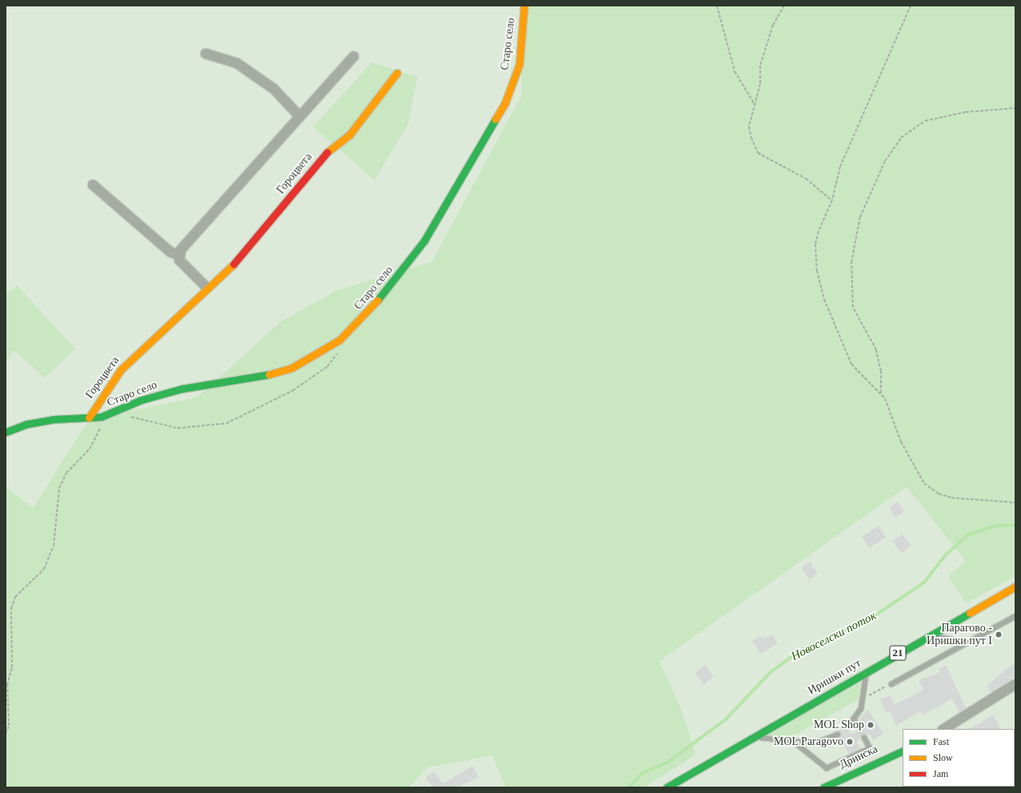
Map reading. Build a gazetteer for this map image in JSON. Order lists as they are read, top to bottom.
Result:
{
  "streets": {
    "street": [
      "Старо село",
      "Гороцвета",
      "21",
      "Иришки пут",
      "Дринска"
    ]
  },
  "crossings": [
    ["Старо село", "Гороцвета"]
  ],
  "water": ["Новоселски поток"],
  "places": ["Парагово - Иришки пут I", "MOL Shop", "MOL Paragovo"],
  "legend": ["Fast", "Slow", "Jam"]
}
